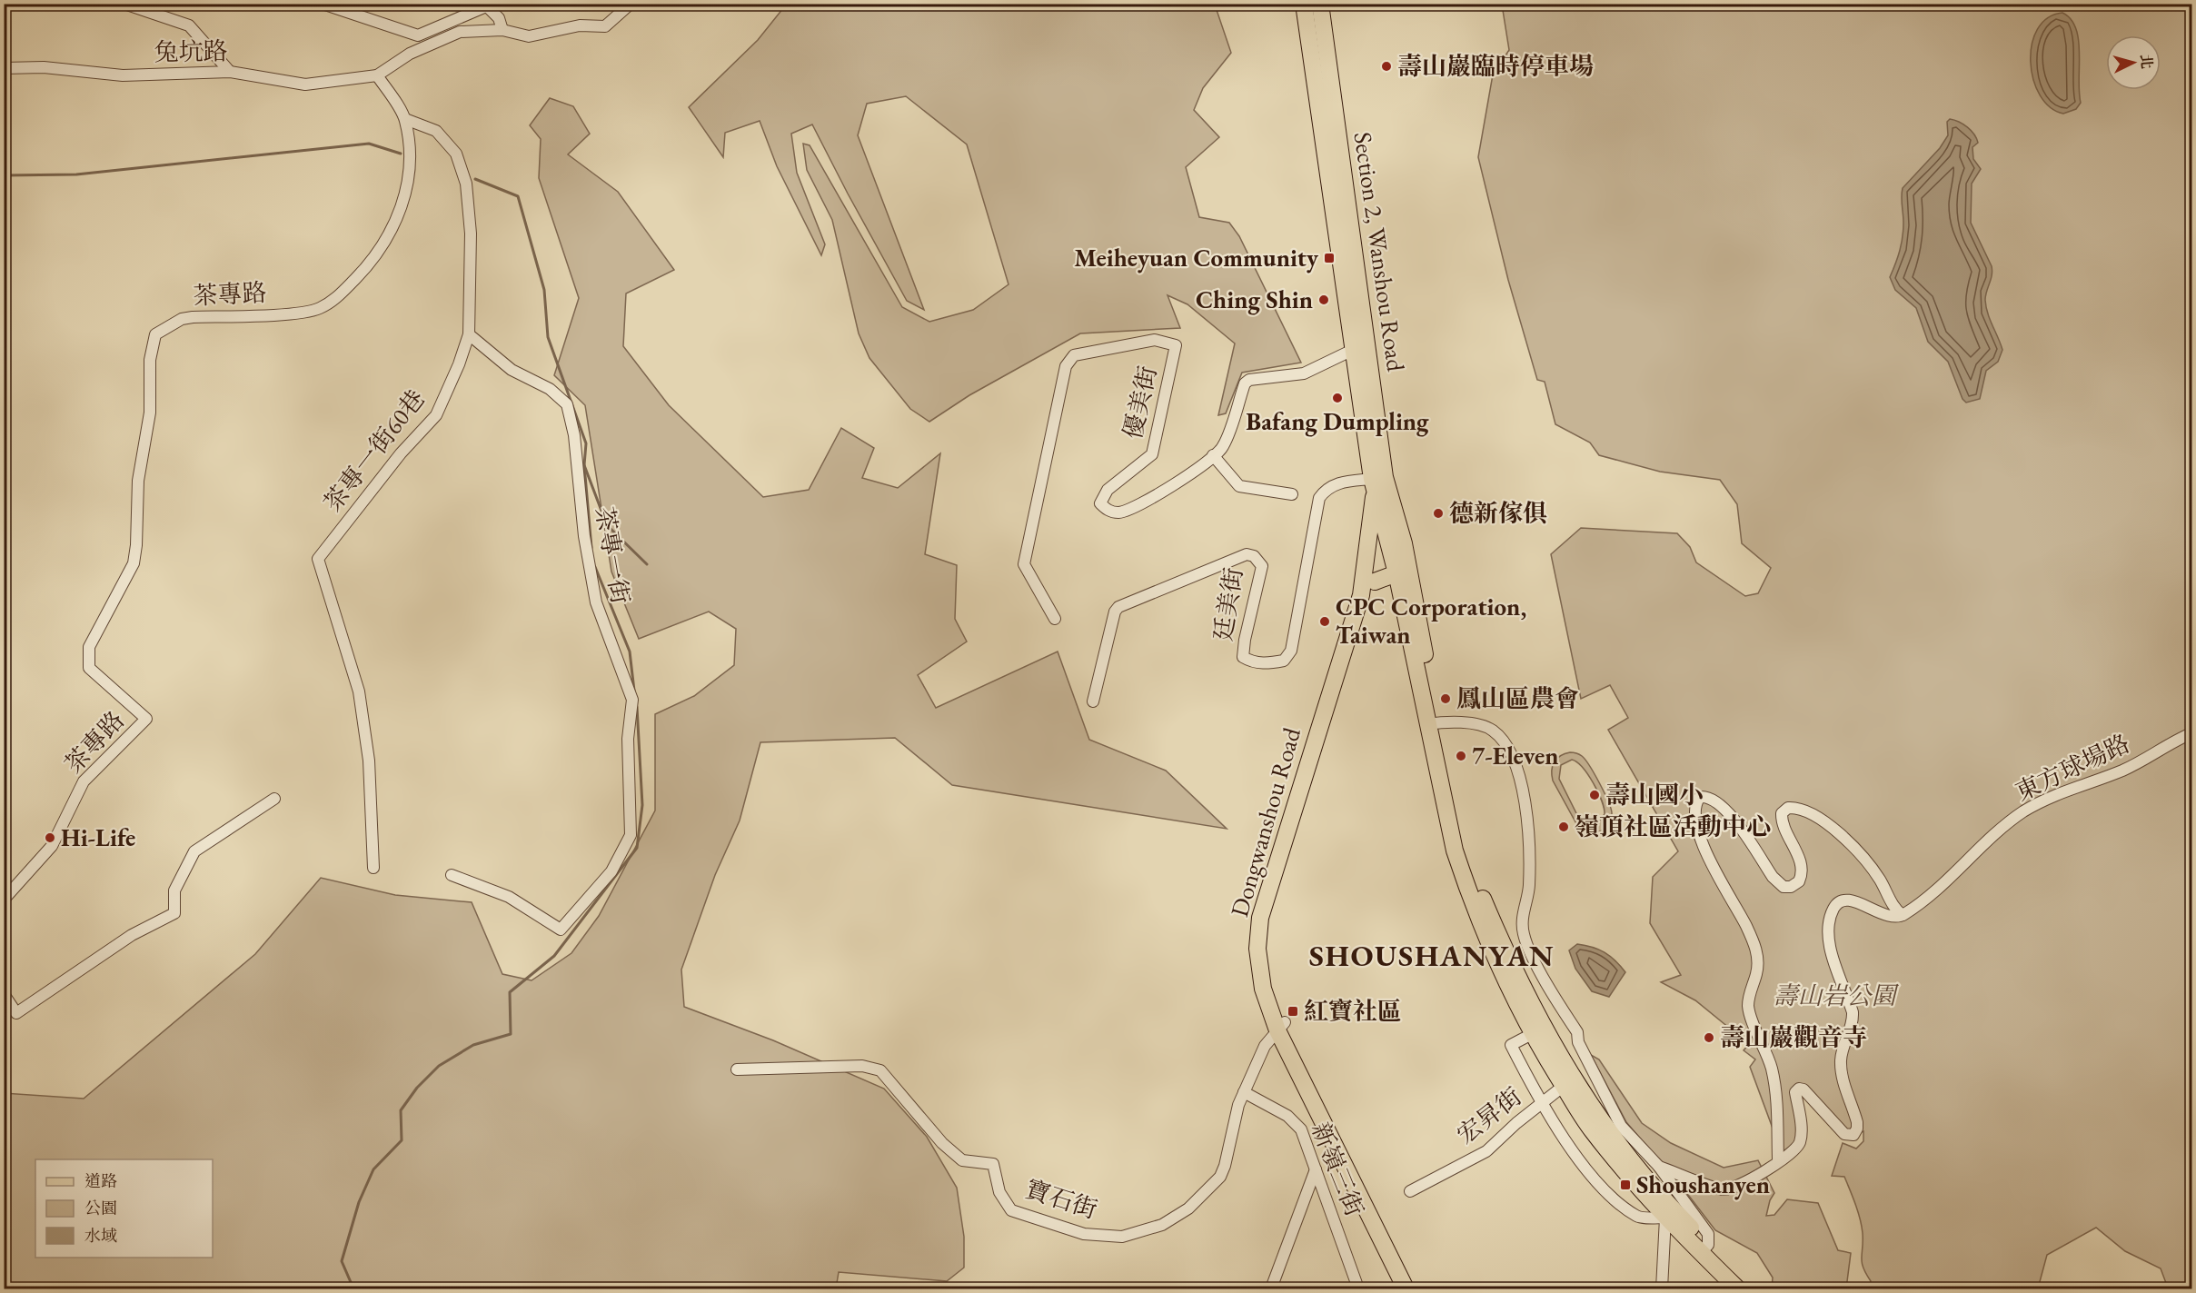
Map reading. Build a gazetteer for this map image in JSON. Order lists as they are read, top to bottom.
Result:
{
  "streets": {
    "main road": ["Section 2, Wanshou Road", "Dongwanshou Road"],
    "street": [
      "兔坑路",
      "茶專路",
      "優美街",
      "茶專一街60巷",
      "茶專一街",
      "廷美街",
      "東方球場路",
      "宏昇街",
      "新嶺三街",
      "寶石街"
    ]
  },
  "crossings": [
    ["兔坑路", "茶專路"],
    ["Section 2, Wanshou Road", "優美街"],
    ["Section 2, Wanshou Road", "廷美街"],
    ["Section 2, Wanshou Road", "Dongwanshou Road"],
    ["茶專一街60巷", "茶專一街"],
    ["廷美街", "Dongwanshou Road"],
    ["Dongwanshou Road", "寶石街"],
    ["新嶺三街", "寶石街"]
  ],
  "districts": ["SHOUSHANYAN"],
  "parks": ["壽山岩公園"],
  "places": {
    "other": [
      "壽山巖臨時停車場",
      "Ching Shin",
      "Bafang Dumpling",
      "德新傢俱",
      "CPC Corporation, Taiwan",
      "鳳山區農會",
      "7-Eleven",
      "壽山國小",
      "嶺頂社區活動中心",
      "Hi-Life",
      "壽山巖觀音寺"
    ],
    "transit": ["Meiheyuan Community", "紅寶社區", "Shoushanyen"]
  },
  "legend": ["道路", "公園", "水域"],
  "north": "right"
}
